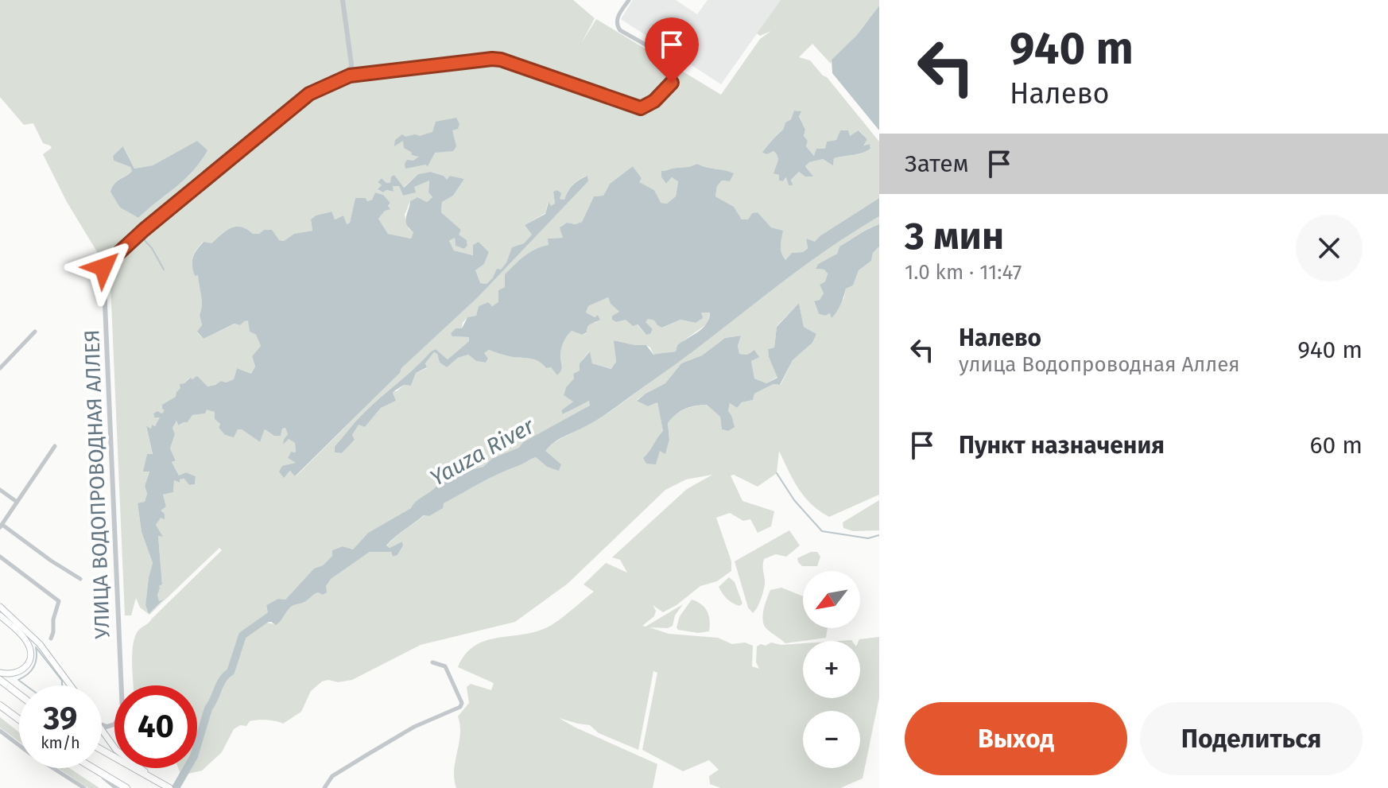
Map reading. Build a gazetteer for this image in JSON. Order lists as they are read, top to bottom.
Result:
{
  "streets": {
    "street": ["УЛИЦА ВОДОПРОВОДНАЯ АЛЛЕЯ"]
  },
  "water": ["Yauza River"],
  "north": "bottom left",
  "page": {
    "turn": ["940 m", "Налево"],
    "then": "Затем",
    "heading": ["3 мин", "1.0 km · 11:47"],
    "list": [
      {
        "name": "Налево",
        "note": "улица Водопроводная Аллея",
        "value": "940 m"
      },
      {
        "name": "Пункт назначения",
        "value": "60 m"
      }
    ],
    "map_buttons": ["+", "−"],
    "speed": "39 km/h",
    "limit": "40",
    "buttons": ["Выход", "Поделиться"]
  }
}
